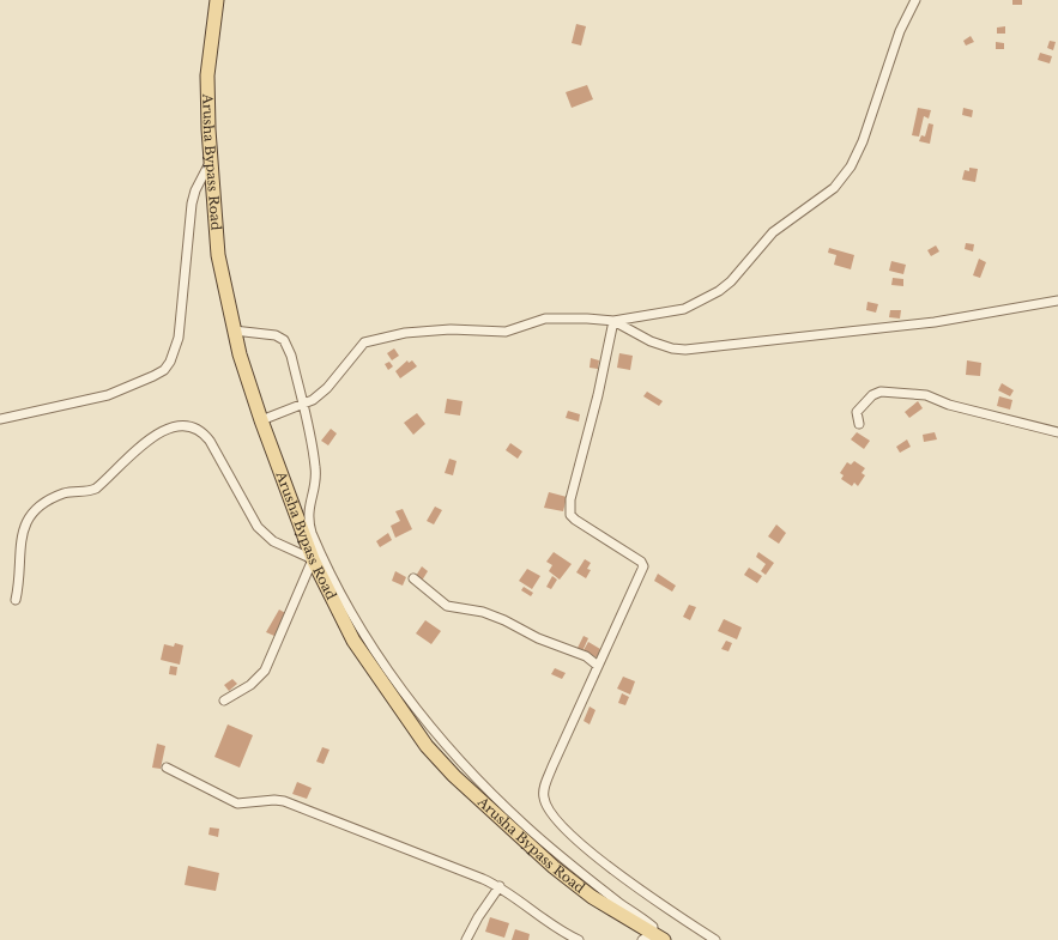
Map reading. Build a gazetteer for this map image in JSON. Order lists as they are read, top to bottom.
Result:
{
  "streets": {
    "main road": ["Arusha Bypass Road"]
  }
}
